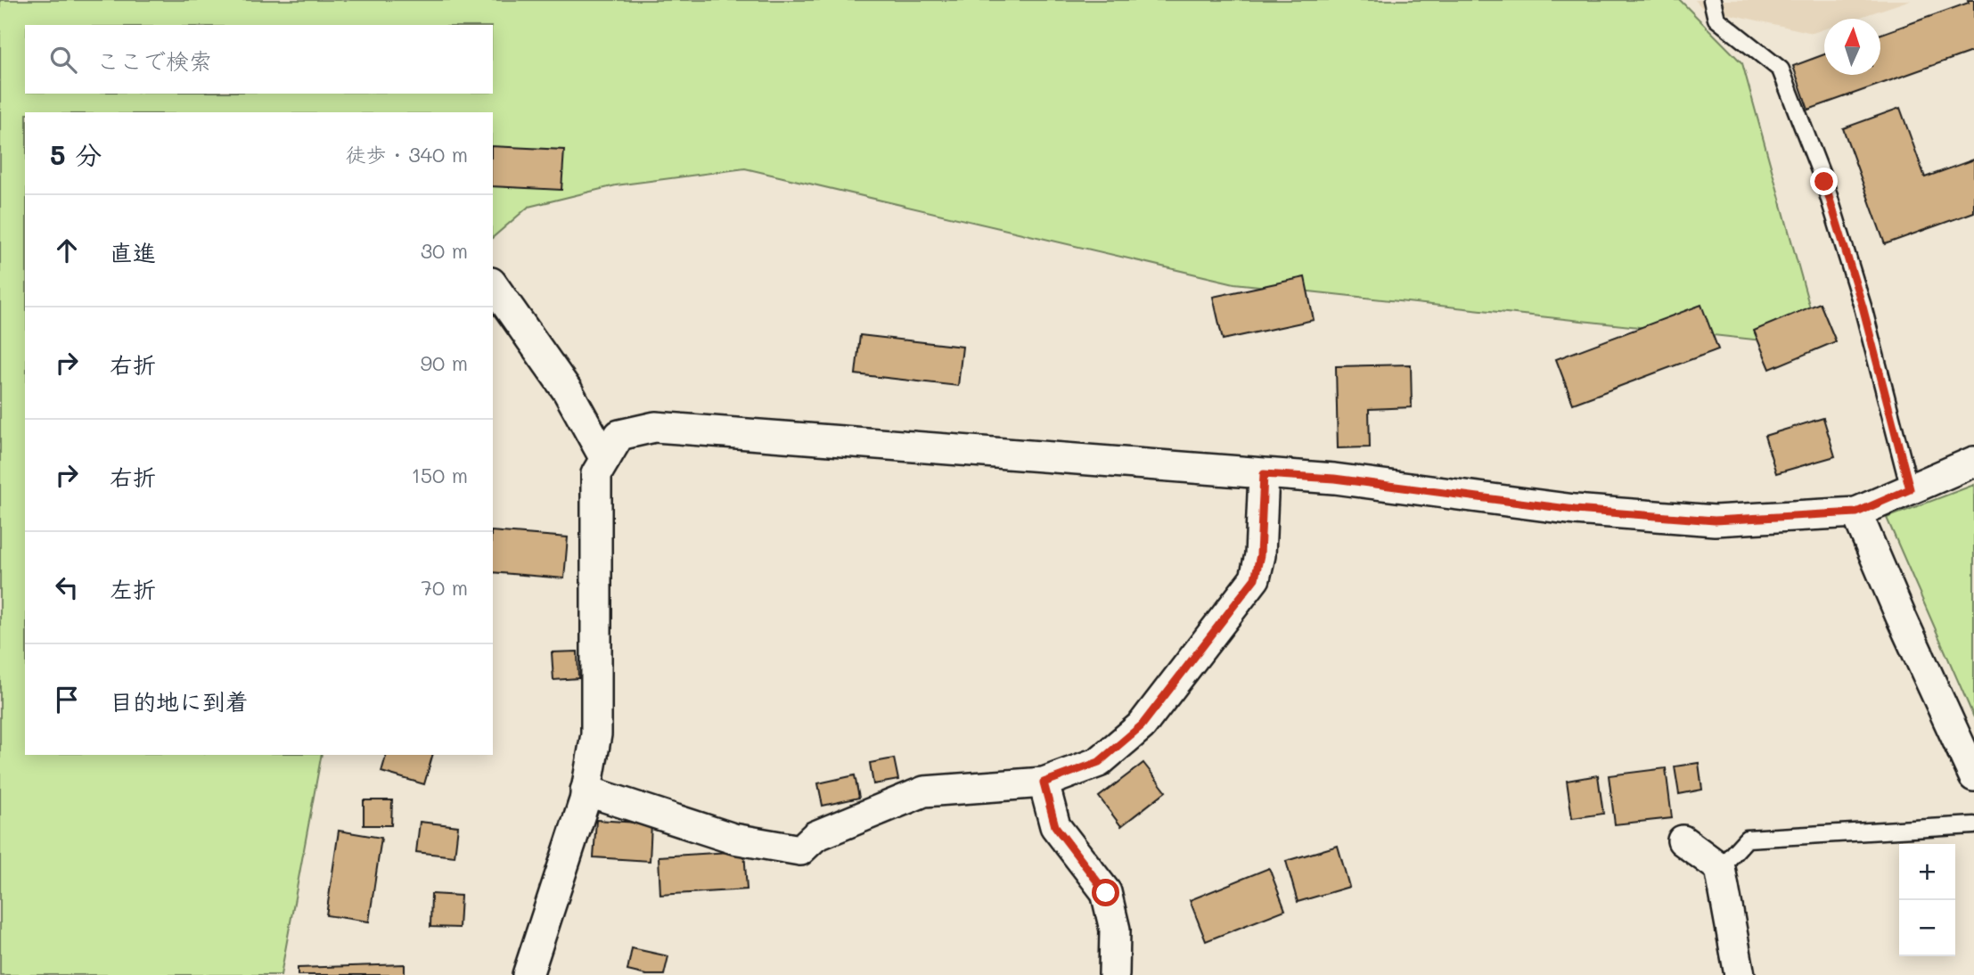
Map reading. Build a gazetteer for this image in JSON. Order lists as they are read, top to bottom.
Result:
{
  "north": "top",
  "page": {
    "search": "ここで検索",
    "heading": ["5 分", "徒歩 · 340 m"],
    "list": [
      ["直進", "30 m"],
      ["右折", "90 m"],
      ["右折", "150 m"],
      ["左折", "70 m"],
      "目的地に到着"
    ],
    "map_buttons": ["+", "−"]
  }
}
